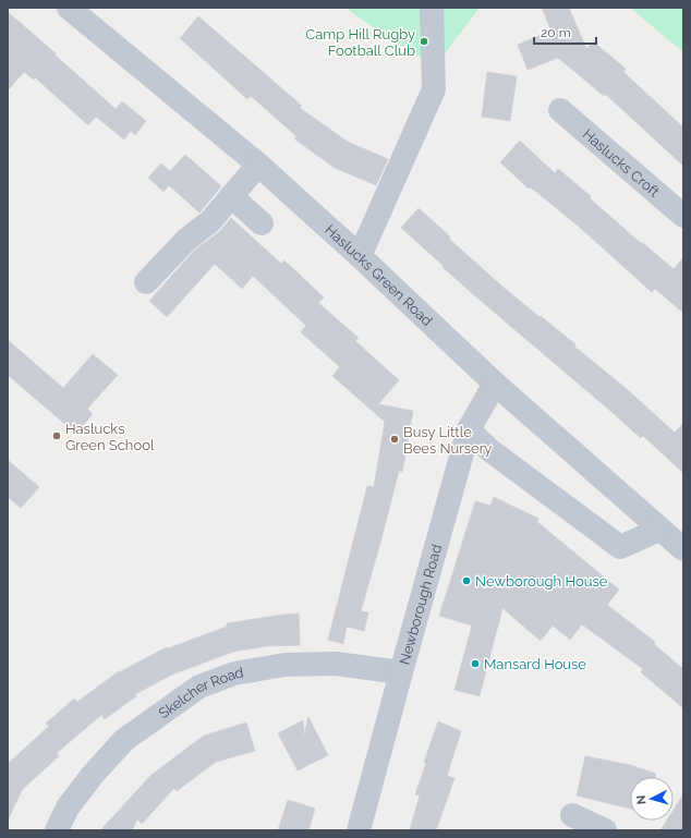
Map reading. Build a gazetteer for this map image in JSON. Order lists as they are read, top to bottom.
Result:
{
  "streets": {
    "street": [
      "Haslucks Croft",
      "Haslucks Green Road",
      "Newborough Road",
      "Skelcher Road"
    ]
  },
  "crossings": [
    ["Haslucks Green Road", "Newborough Road"],
    ["Newborough Road", "Skelcher Road"]
  ],
  "places": [
    "Camp Hill Rugby Football Club",
    "Haslucks Green School",
    "Busy Little Bees Nursery",
    "Newborough House",
    "Mansard House"
  ],
  "scale_bar": "20 m",
  "north": "left"
}
